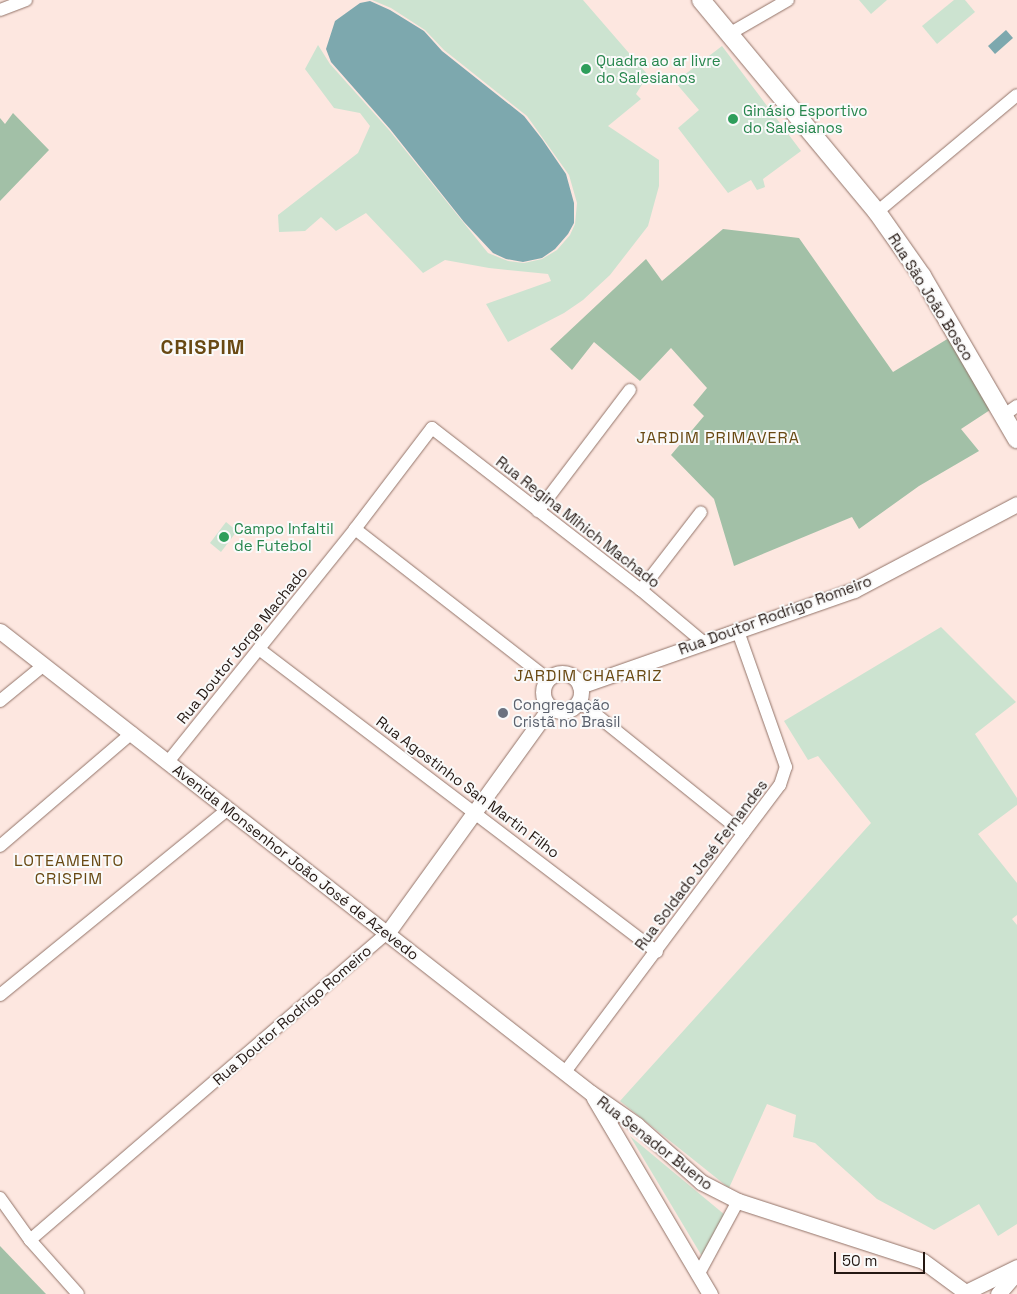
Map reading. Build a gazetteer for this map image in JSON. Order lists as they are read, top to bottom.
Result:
{
  "streets": {
    "main road": ["Rua São João Bosco"],
    "street": [
      "Rua Regina Mihich Machado",
      "Rua Doutor Rodrigo Romeiro",
      "Rua Doutor Jorge Machado",
      "Rua Agostinho San Martin Filho",
      "Avenida Monsenhor João José de Azevedo",
      "Rua Soldado José Fernandes",
      "Rua Senador Bueno"
    ]
  },
  "crossings": [
    ["Rua Regina Mihich Machado", "Rua Doutor Rodrigo Romeiro"],
    ["Rua Regina Mihich Machado", "Rua Doutor Jorge Machado"],
    ["Rua Doutor Rodrigo Romeiro", "Rua Agostinho San Martin Filho"],
    ["Rua Doutor Rodrigo Romeiro", "Avenida Monsenhor João José de Azevedo"],
    ["Rua Doutor Rodrigo Romeiro", "Rua Soldado José Fernandes"],
    ["Rua Doutor Jorge Machado", "Rua Agostinho San Martin Filho"],
    ["Rua Doutor Jorge Machado", "Avenida Monsenhor João José de Azevedo"],
    ["Rua Agostinho San Martin Filho", "Rua Soldado José Fernandes"],
    ["Avenida Monsenhor João José de Azevedo", "Rua Soldado José Fernandes"],
    ["Avenida Monsenhor João José de Azevedo", "Rua Senador Bueno"]
  ],
  "districts": [
    "CRISPIM",
    "JARDIM PRIMAVERA",
    "JARDIM CHAFARIZ",
    "LOTEAMENTO CRISPIM"
  ],
  "places": [
    "Quadra ao ar livre do Salesianos",
    "Ginásio Esportivo do Salesianos",
    "Campo Infaltil de Futebol",
    "Congregação Cristã no Brasil"
  ],
  "scale_bar": "50 m"
}
